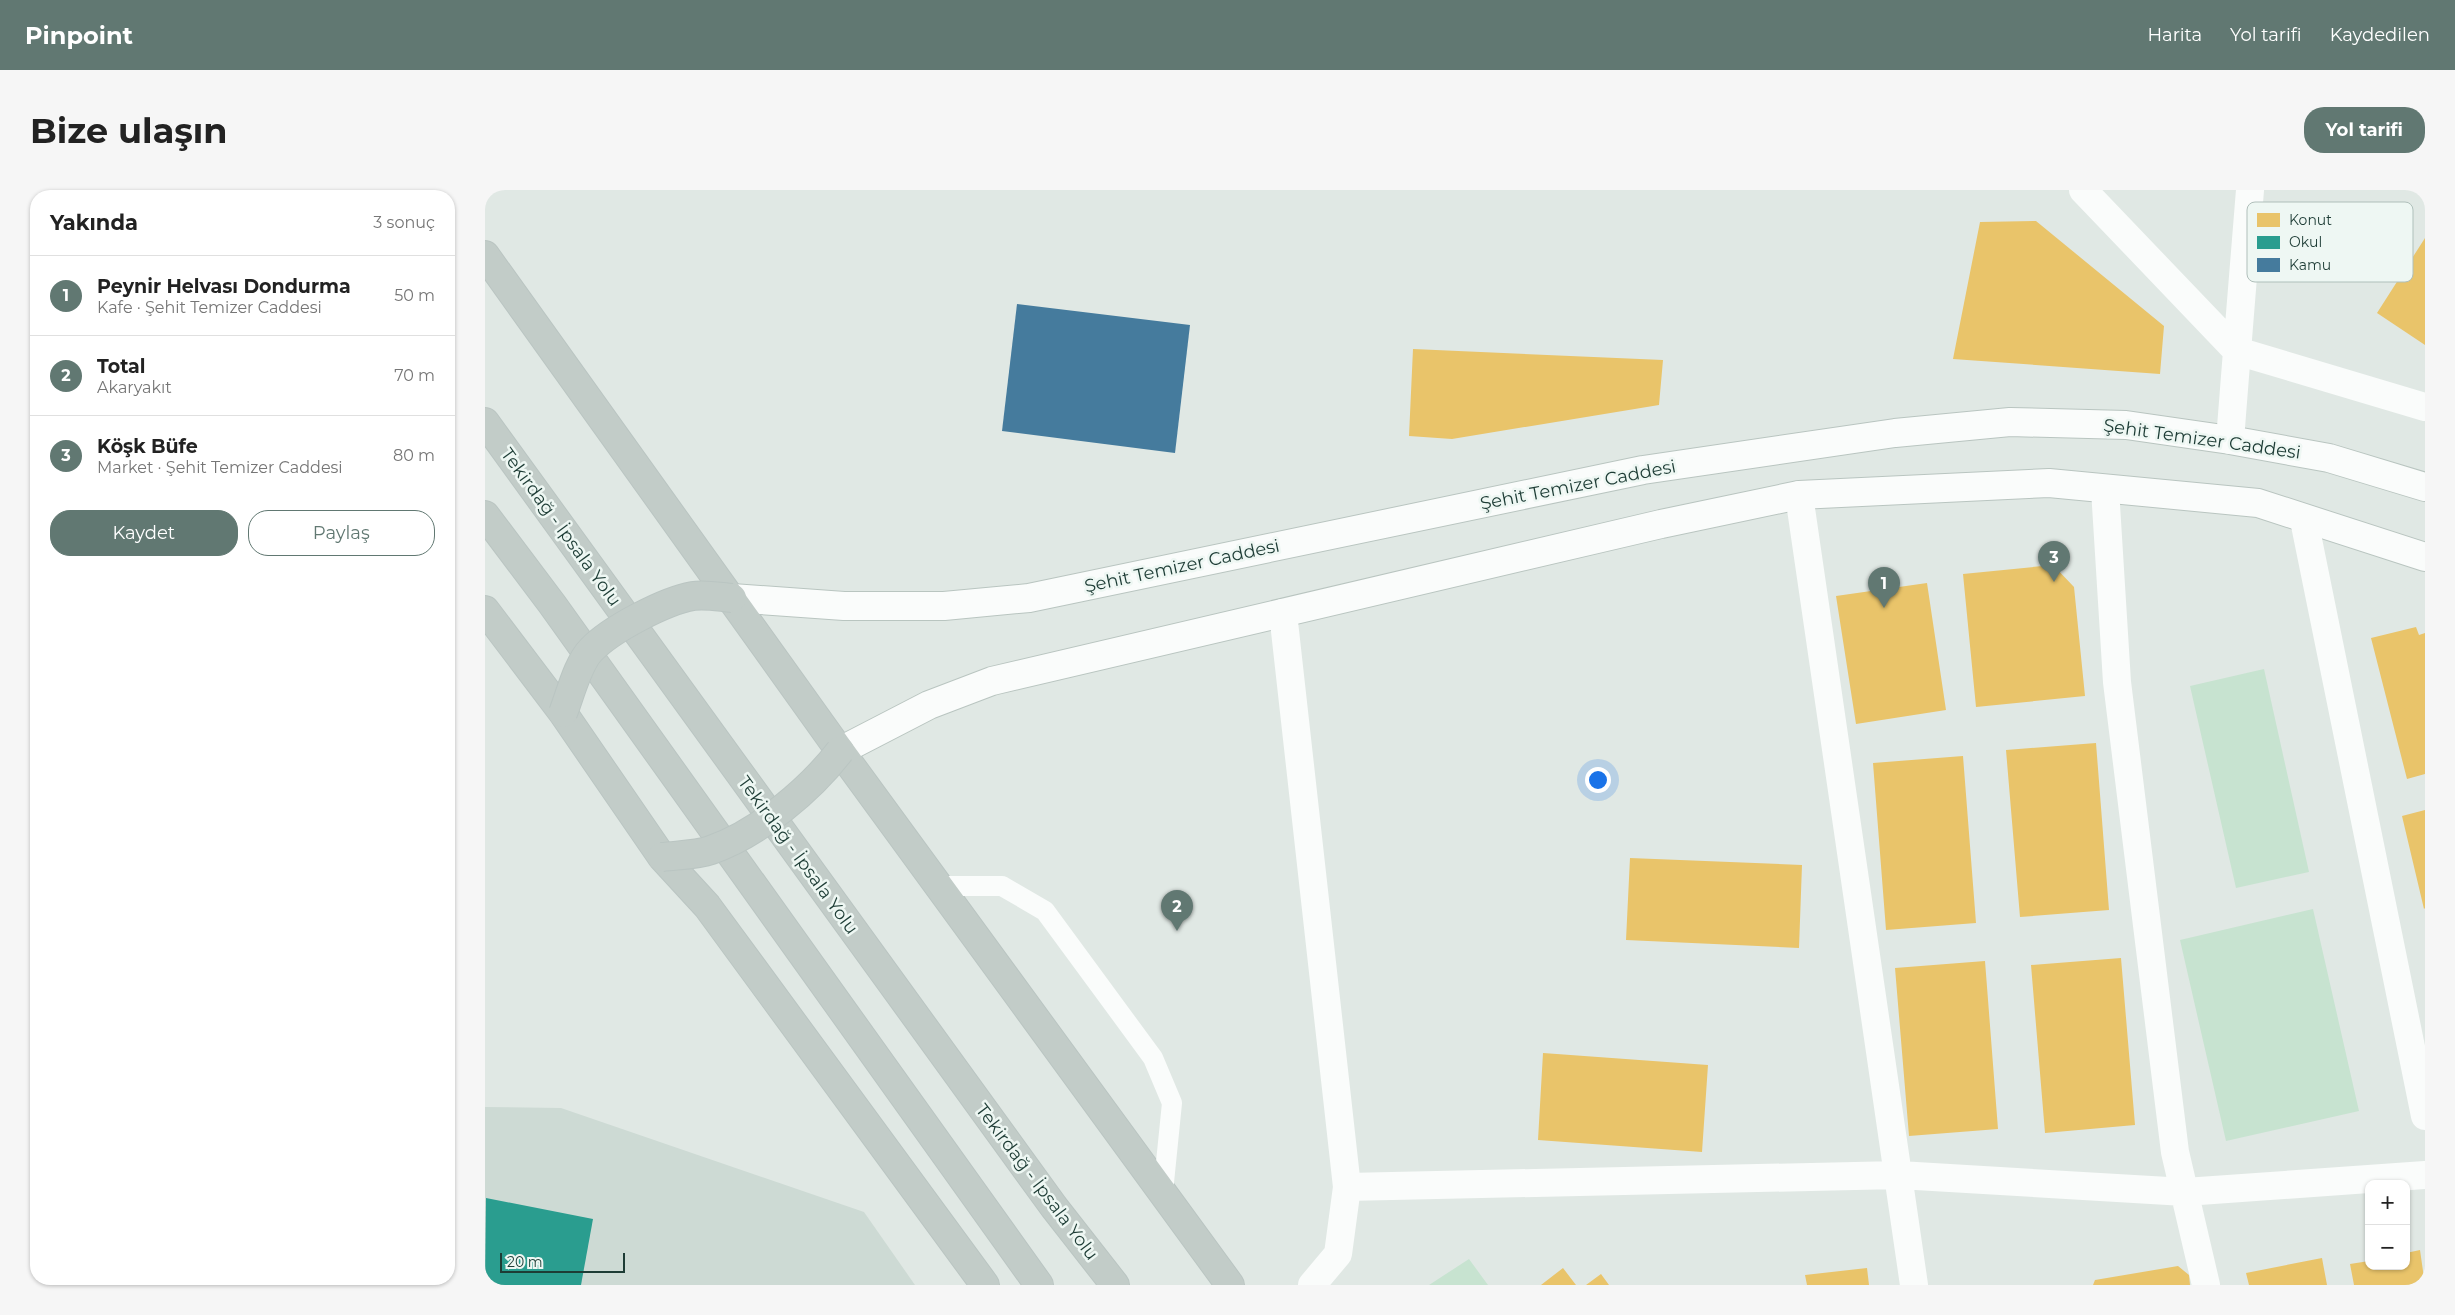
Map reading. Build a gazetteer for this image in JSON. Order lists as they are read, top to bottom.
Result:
{
  "streets": {
    "highway": ["Tekirdağ - İpsala Yolu"],
    "street": ["Şehit Temizer Caddesi"]
  },
  "legend": ["Konut", "Okul", "Kamu"],
  "scale_bar": "20 m",
  "page": {
    "header": "Pinpoint",
    "nav": ["Harita", "Yol tarifi", "Kaydedilen"],
    "buttons": [
      "Yol tarifi",
      ["Kaydet", "Paylaş"]
    ],
    "title": "Bize ulaşın",
    "heading": ["Yakında", "3 sonuç"],
    "list": [
      {
        "mark": "1",
        "name": "Peynir Helvası Dondurma",
        "note": "Kafe · Şehit Temizer Caddesi",
        "value": "50 m"
      },
      {
        "mark": "2",
        "name": "Total",
        "note": "Akaryakıt",
        "value": "70 m"
      },
      {
        "mark": "3",
        "name": "Köşk Büfe",
        "note": "Market · Şehit Temizer Caddesi",
        "value": "80 m"
      }
    ],
    "pins": ["3", "1", "2"],
    "map_buttons": ["+", "−"],
    "scale": "20 m"
  }
}
